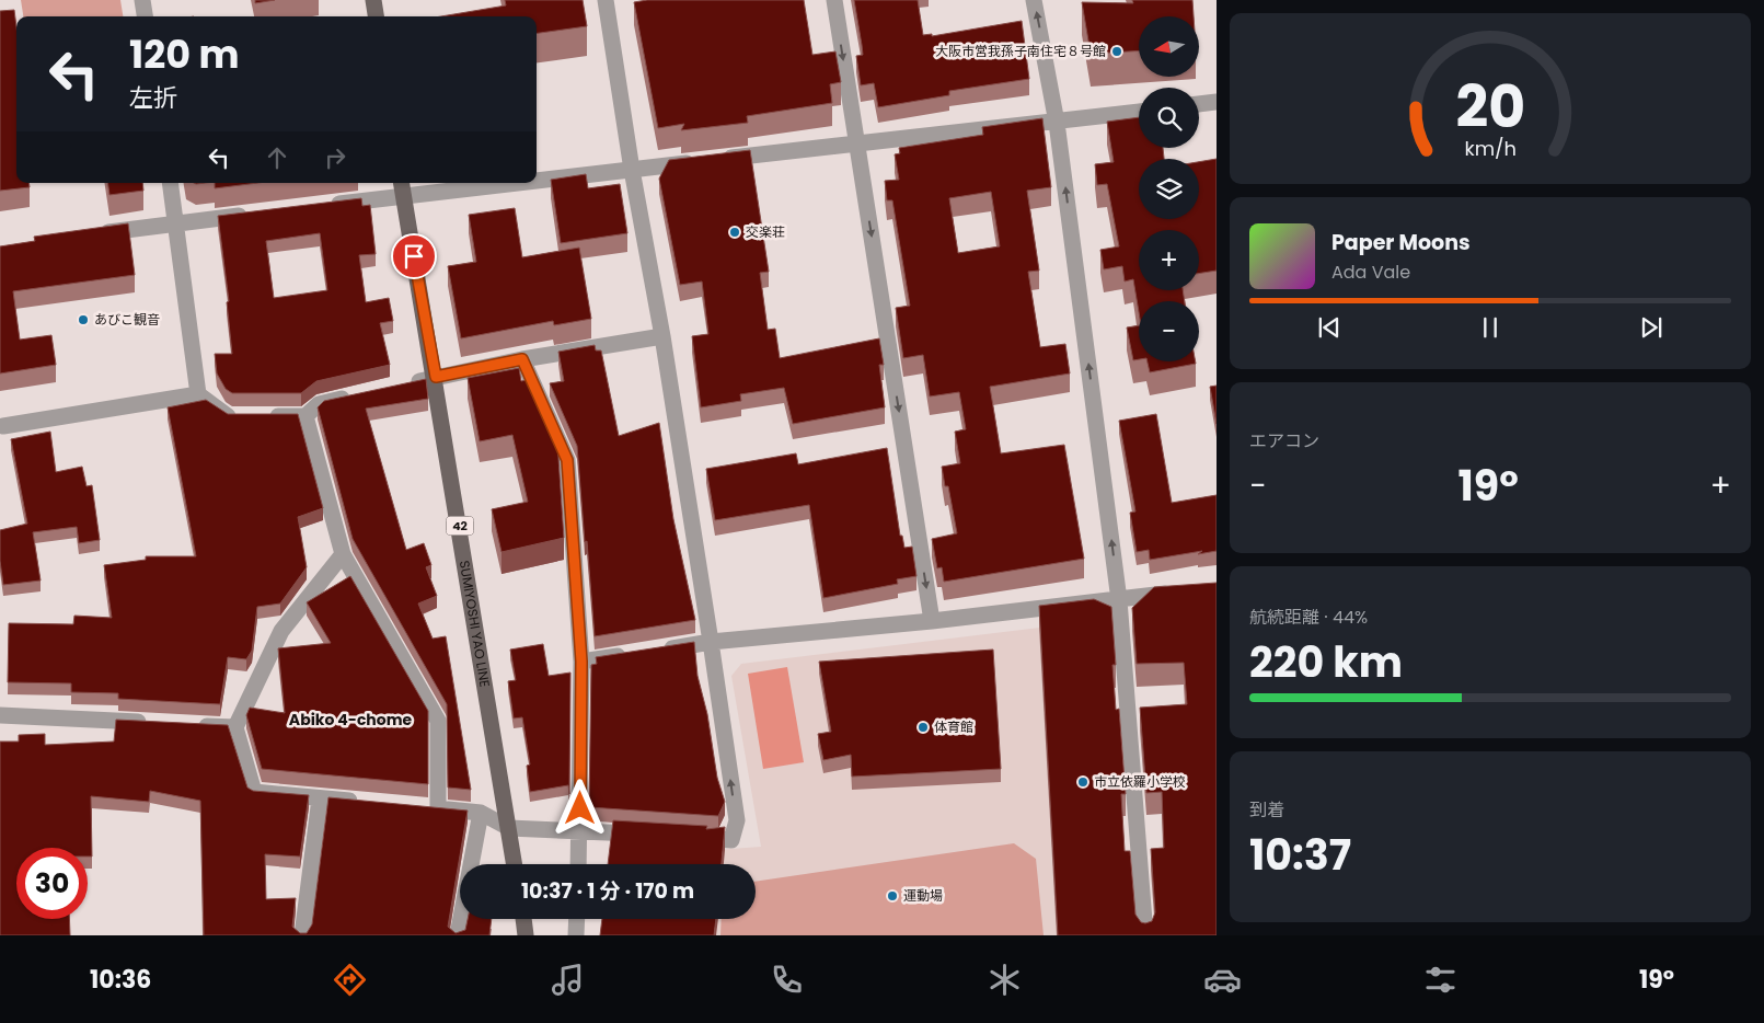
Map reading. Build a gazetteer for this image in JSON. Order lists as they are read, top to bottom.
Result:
{
  "streets": {
    "main road": ["42", "SUMIYOSHI YAO LINE"]
  },
  "districts": ["Abiko 4-chome"],
  "places": [
    "大阪市営我孫子南住宅８号館",
    "交楽荘",
    "あびこ観音",
    "体育館",
    "市立依羅小学校",
    "運動場"
  ],
  "north": "left",
  "page": {
    "map_buttons": ["+", "−"],
    "turn": ["120 m", "左折"],
    "song": ["Paper Moons", "Ada Vale"],
    "tile": [
      "エアコン",
      ["航続距離 · 44%", "220 km"],
      ["到着", "10:37"]
    ],
    "heat": ["−", "19°", "+"],
    "limit": "30",
    "trip": "10:37 · 1 分 · 170 m",
    "tabs": ["10:36", "19°"],
    "gauge": ["20", "km/h"]
  }
}
